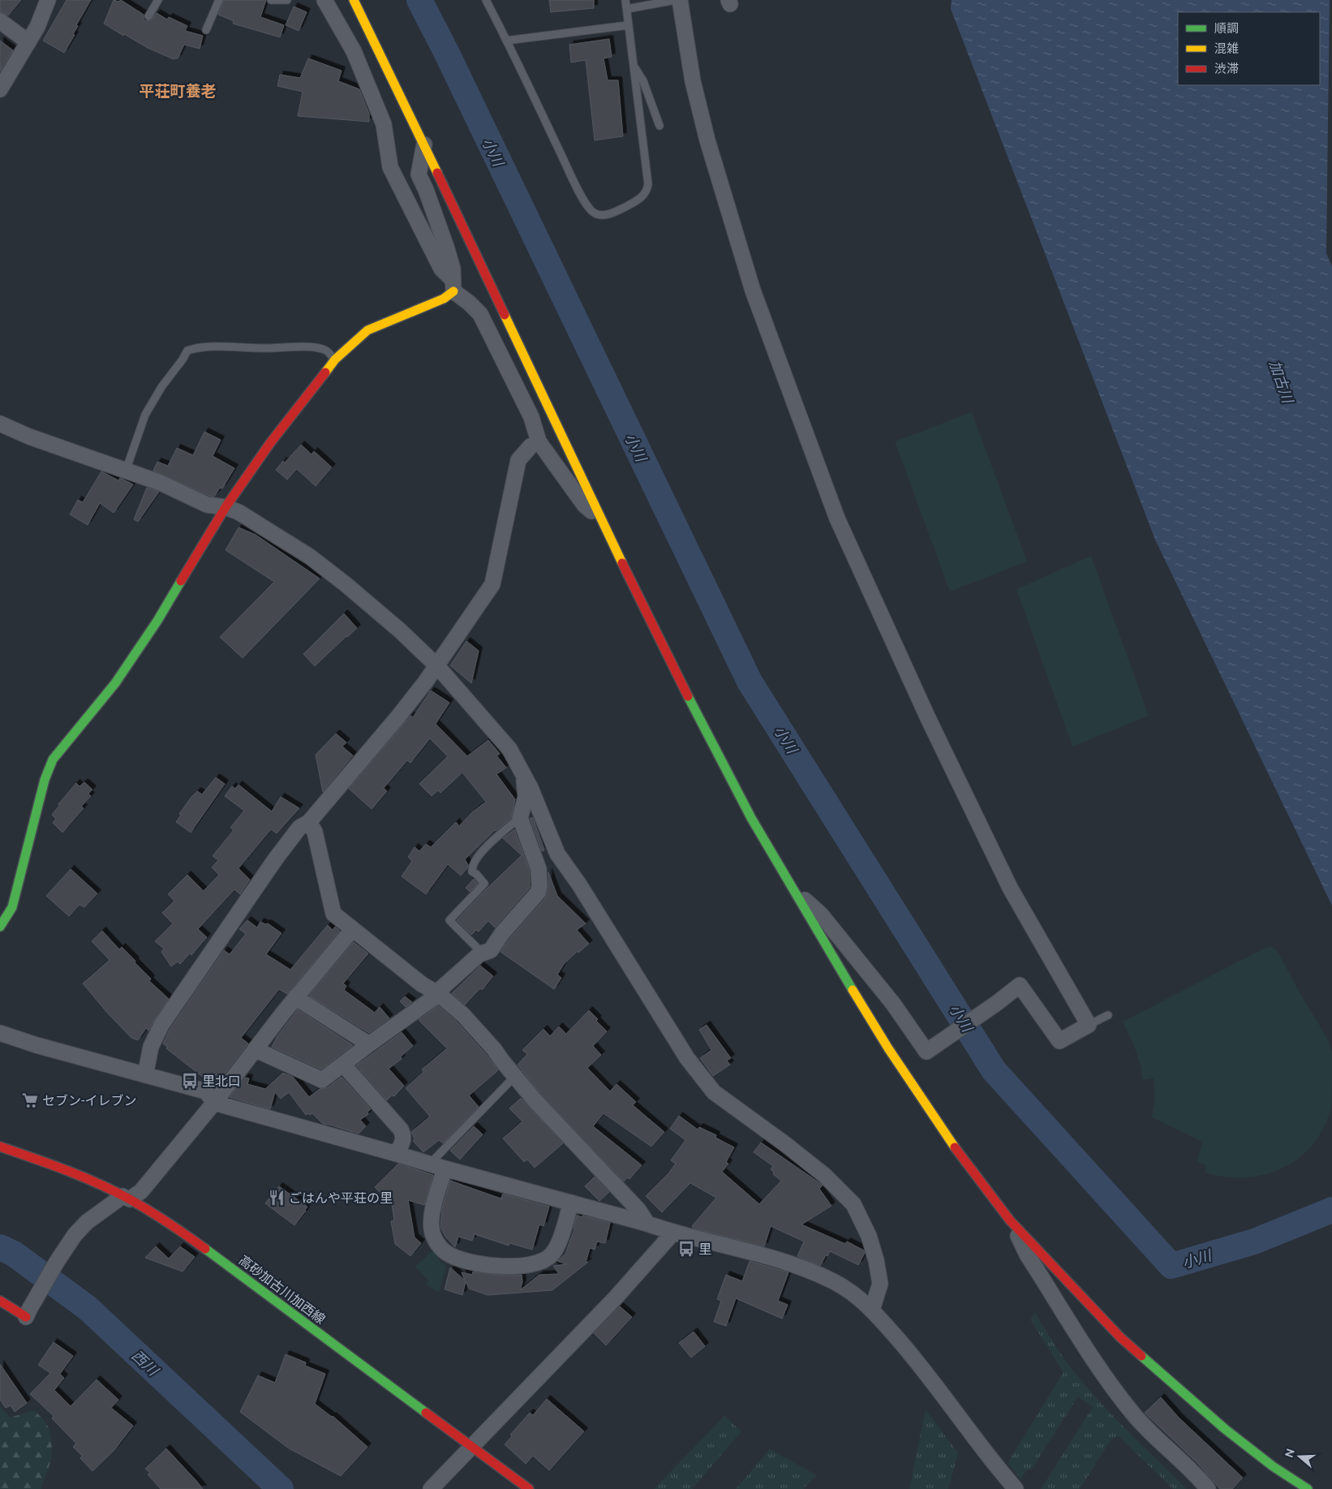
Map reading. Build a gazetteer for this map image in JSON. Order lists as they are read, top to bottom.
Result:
{
  "streets": {
    "street": ["高砂加古川加西線"]
  },
  "districts": ["平荘町養老"],
  "water": ["小川", "加古川", "西川"],
  "places": {
    "bus stop": ["里北口", "里"],
    "supermarket": ["セブン-イレブン"],
    "restaurant": ["ごはんや平荘の里"]
  },
  "legend": ["順調", "混雑", "渋滞"],
  "north": "left"
}
